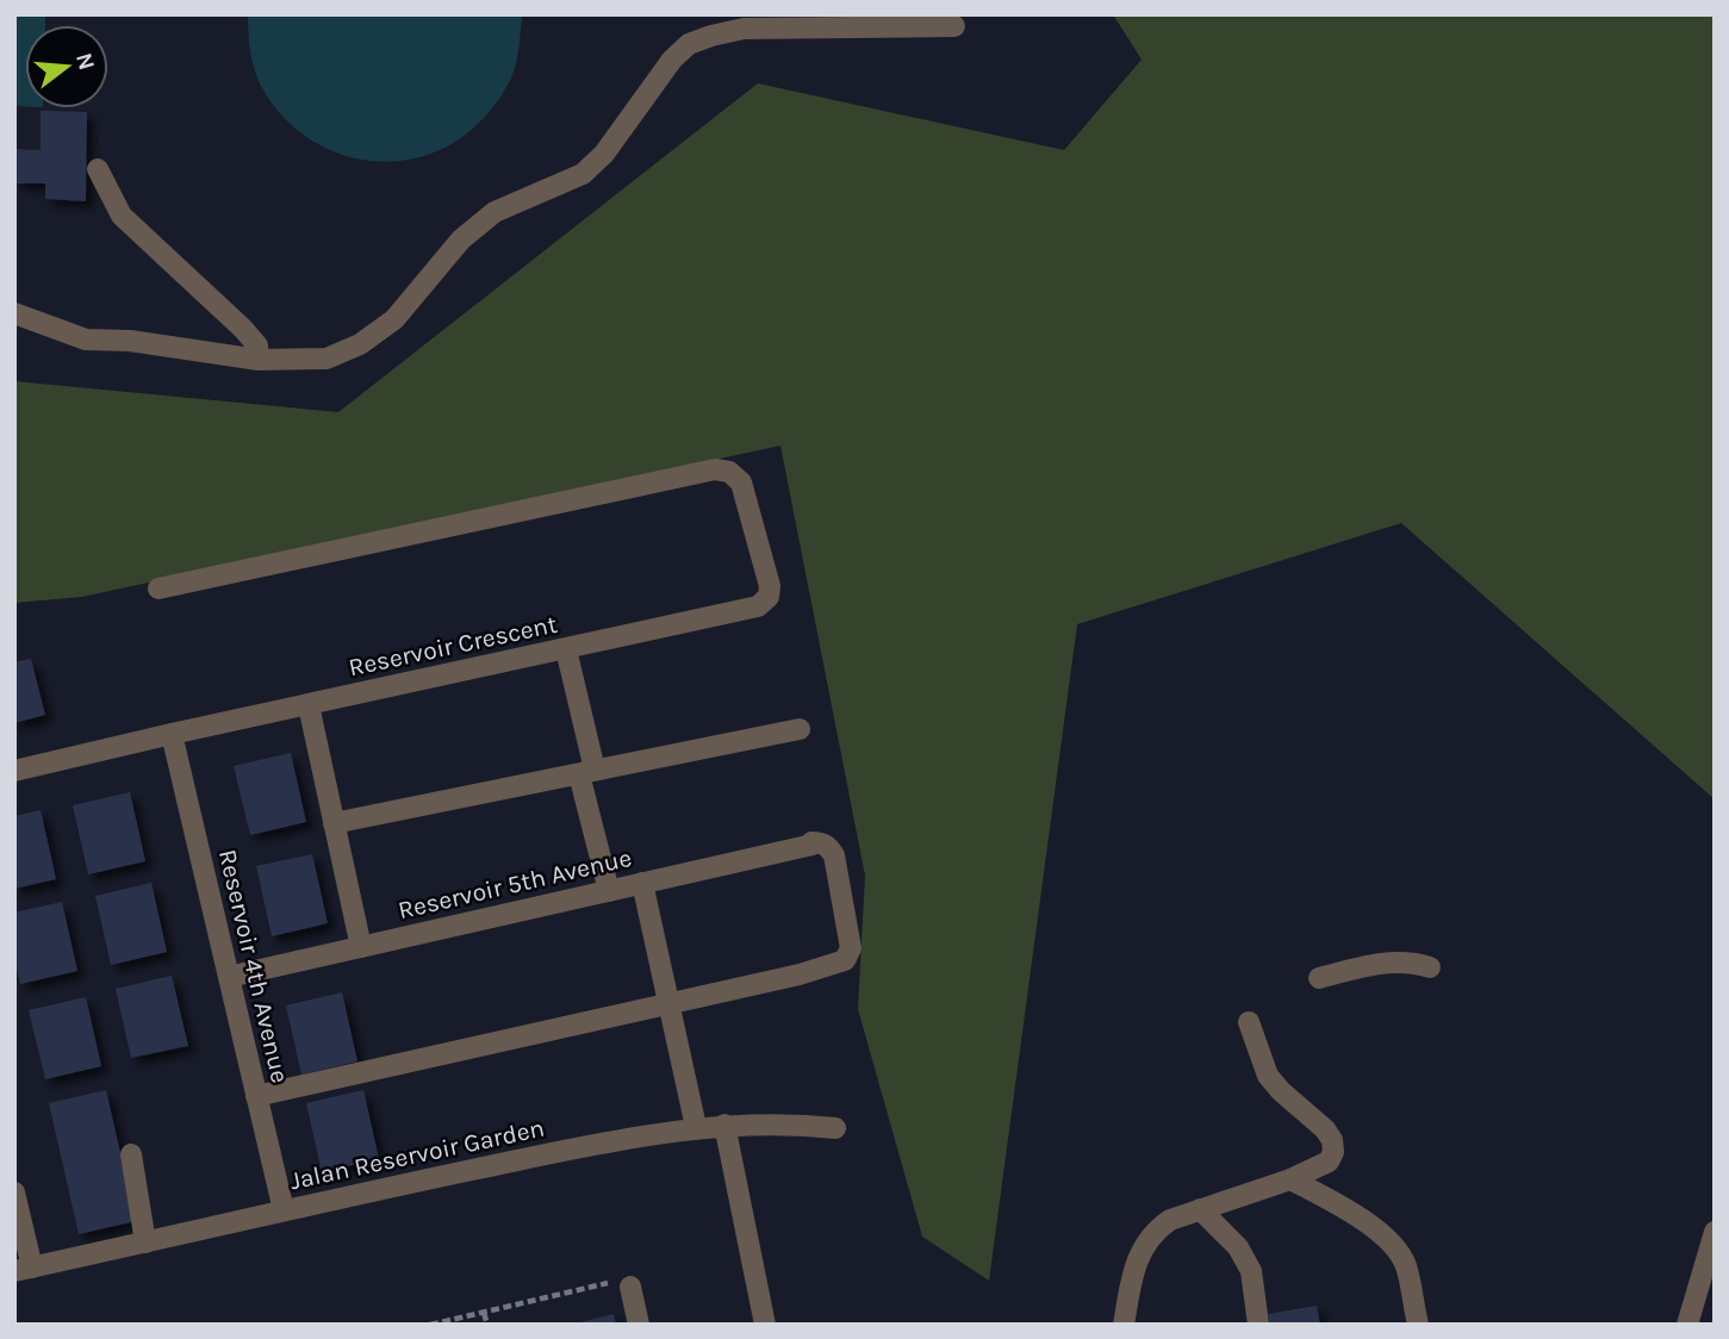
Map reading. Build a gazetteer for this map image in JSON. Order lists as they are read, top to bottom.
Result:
{
  "streets": {
    "street": [
      "Reservoir Crescent",
      "Reservoir 5th Avenue",
      "Reservoir 4th Avenue",
      "Jalan Reservoir Garden"
    ]
  },
  "crossings": [
    ["Reservoir Crescent", "Reservoir 4th Avenue"],
    ["Reservoir 5th Avenue", "Reservoir 4th Avenue"],
    ["Reservoir 4th Avenue", "Jalan Reservoir Garden"]
  ],
  "north": "right"
}
